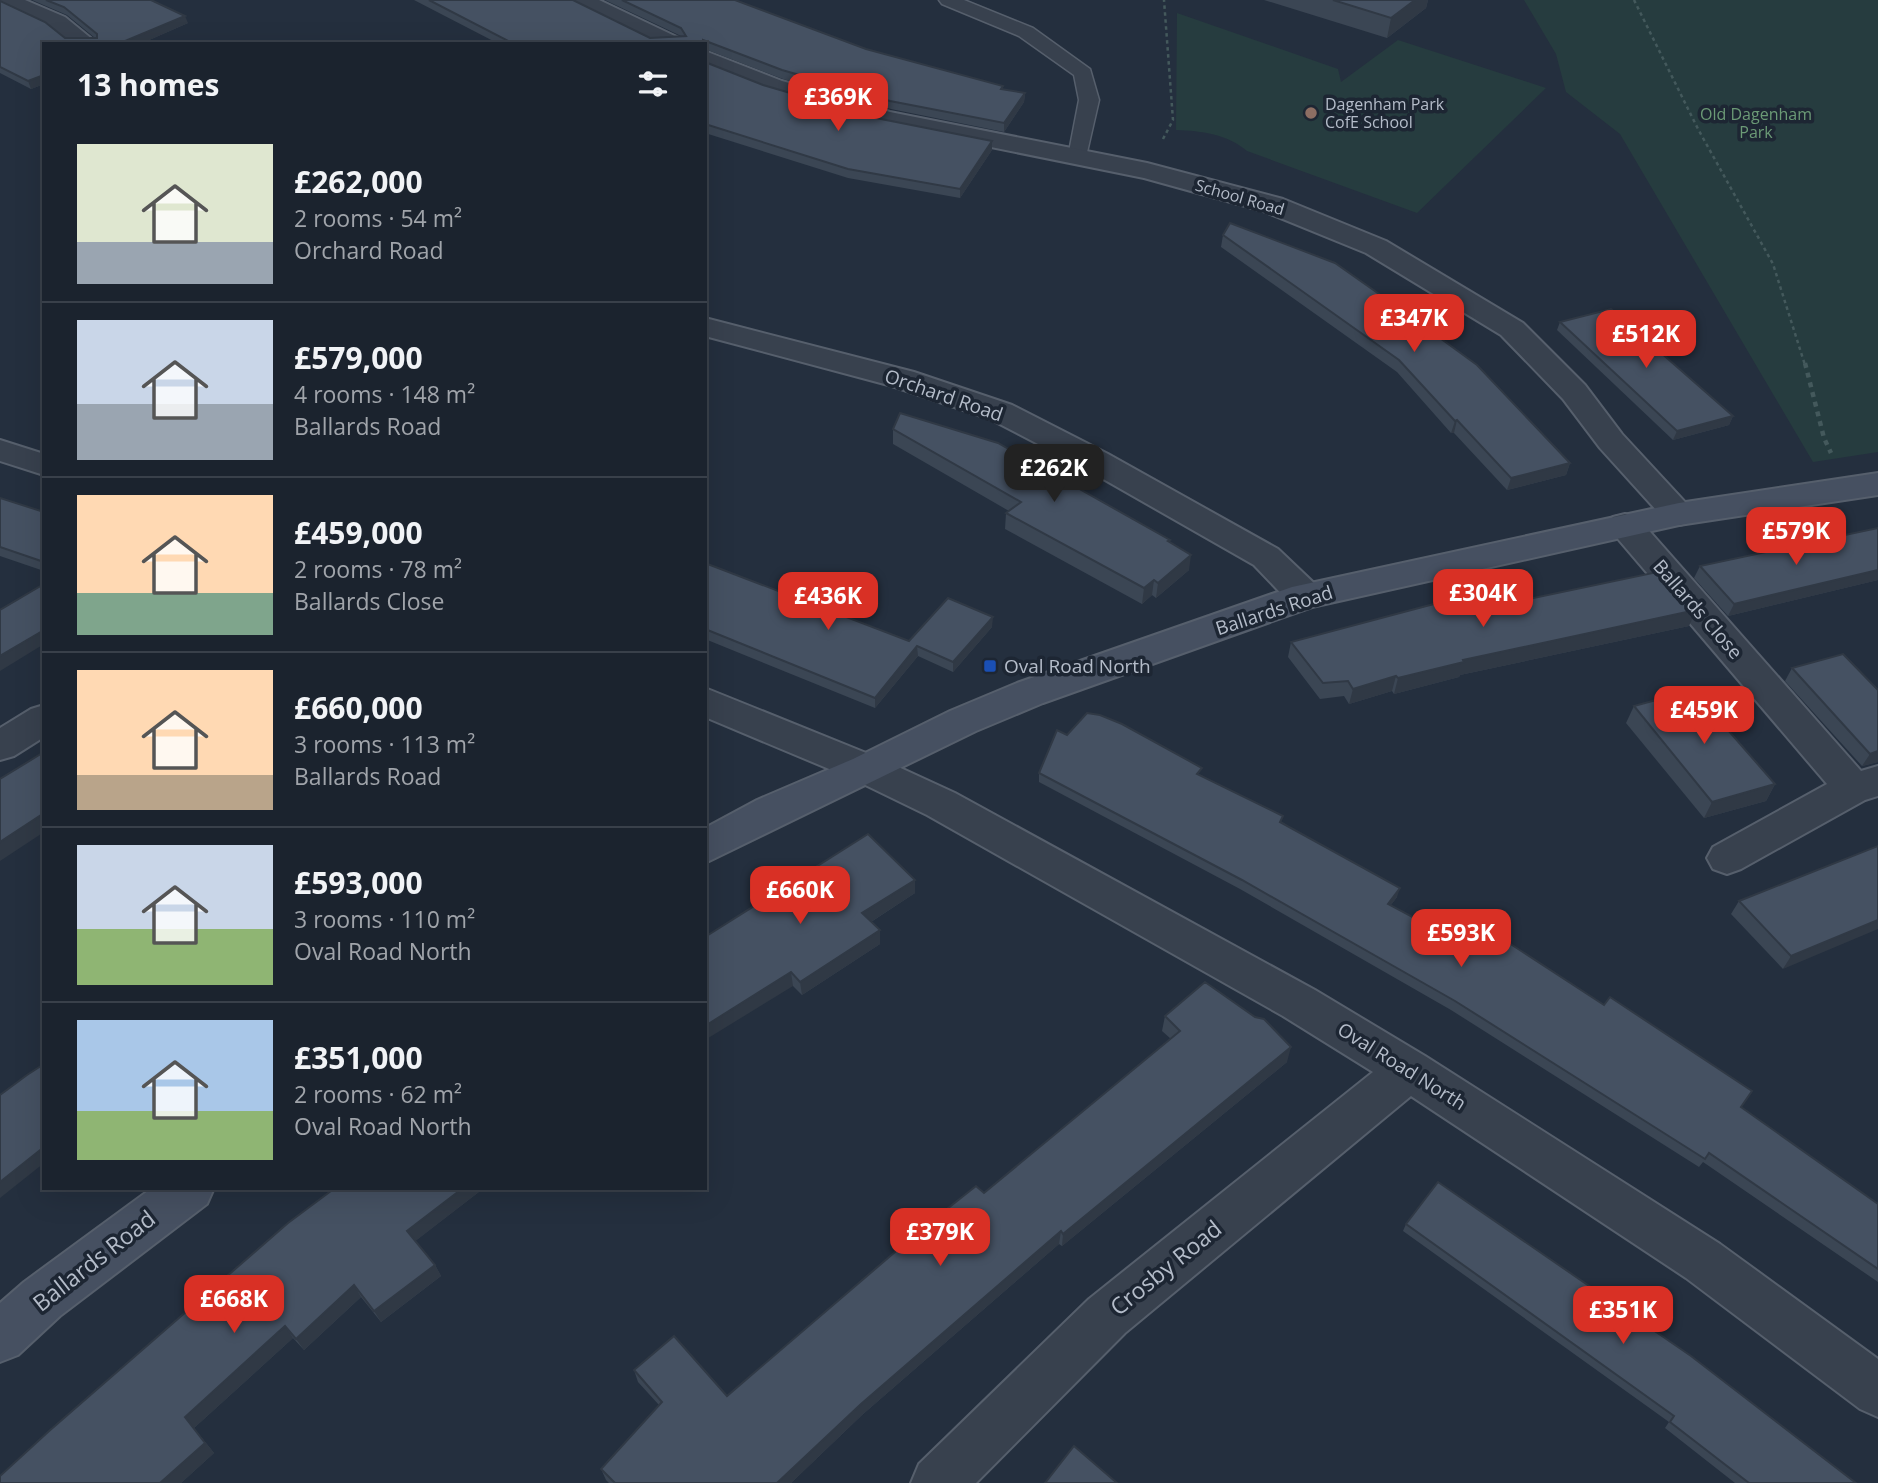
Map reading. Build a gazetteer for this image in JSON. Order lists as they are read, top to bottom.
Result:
{
  "streets": {
    "main road": ["Ballards Road"],
    "street": [
      "School Road",
      "Orchard Road",
      "Ballards Close",
      "Oval Road North",
      "Crosby Road"
    ]
  },
  "crossings": [
    ["School Road", "Ballards Road"],
    ["Orchard Road", "Ballards Road"],
    ["Ballards Close", "Ballards Road"],
    ["Ballards Road", "Oval Road North"],
    ["Oval Road North", "Crosby Road"]
  ],
  "parks": ["Old Dagenham Park"],
  "places": {
    "other": ["Dagenham Park CofE School"],
    "transit": ["Oval Road North"]
  },
  "page": {
    "heading": "13 homes",
    "price": [
      "£369K",
      "£347K",
      "£512K",
      "£262K",
      "£579K",
      "£304K",
      "£436K",
      "£459K",
      "£660K",
      "£593K",
      "£379K",
      "£668K",
      "£351K"
    ],
    "list": [
      {
        "name": "£262,000",
        "note": "2 rooms · 54 m² · Orchard Road"
      },
      {
        "name": "£579,000",
        "note": "4 rooms · 148 m² · Ballards Road"
      },
      {
        "name": "£459,000",
        "note": "2 rooms · 78 m² · Ballards Close"
      },
      {
        "name": "£660,000",
        "note": "3 rooms · 113 m² · Ballards Road"
      },
      {
        "name": "£593,000",
        "note": "3 rooms · 110 m² · Oval Road North"
      },
      {
        "name": "£351,000",
        "note": "2 rooms · 62 m² · Oval Road North"
      }
    ]
  }
}
